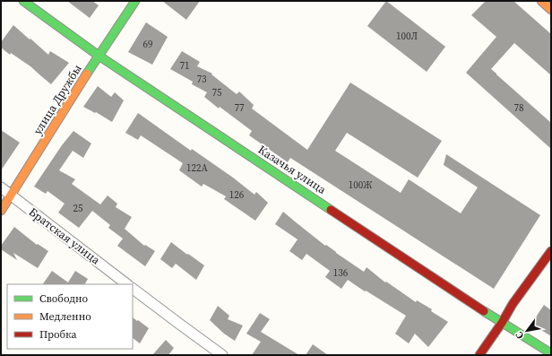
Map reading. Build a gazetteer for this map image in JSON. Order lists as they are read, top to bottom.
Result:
{
  "streets": {
    "street": ["улица Дружбы", "Казачья улица", "Братская улица"]
  },
  "crossings": [
    ["улица Дружбы", "Казачья улица"],
    ["улица Дружбы", "Братская улица"]
  ],
  "house_numbers": [
    "100Л",
    "69",
    "71",
    "73",
    "75",
    "77",
    "78",
    "122А",
    "100Ж",
    "126",
    "25",
    "136"
  ],
  "legend": ["Свободно", "Медленно", "Пробка"],
  "north": "bottom left"
}
